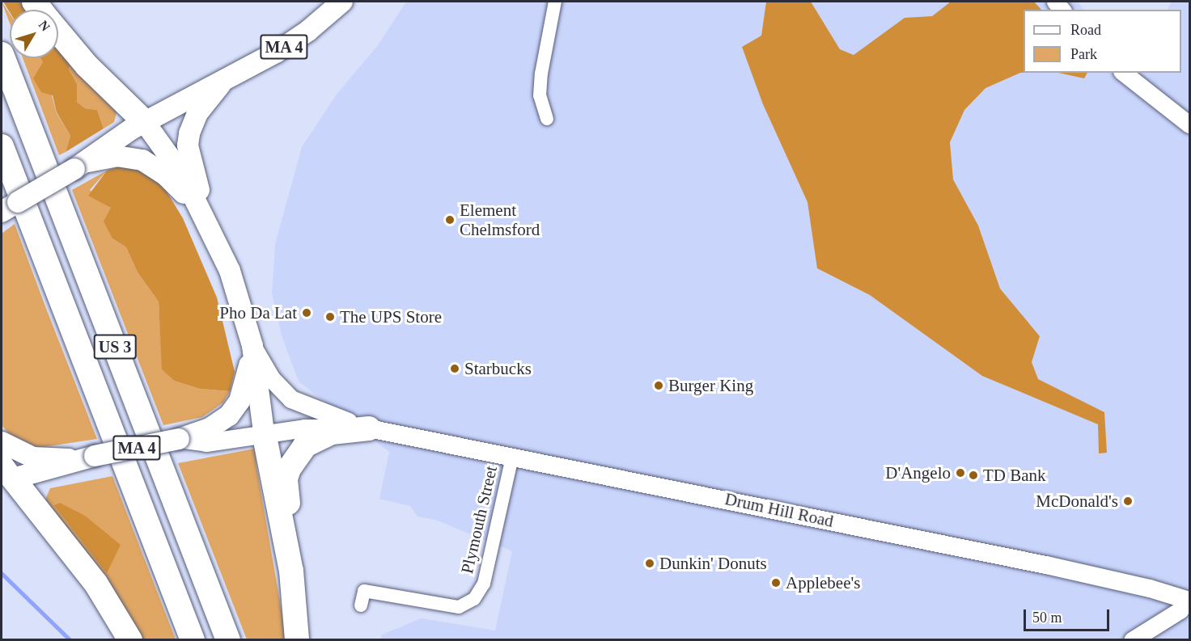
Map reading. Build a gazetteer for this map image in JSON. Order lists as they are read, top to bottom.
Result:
{
  "streets": {
    "highway": ["US 3"],
    "main road": ["MA 4", "Drum Hill Road"],
    "street": ["Plymouth Street"]
  },
  "crossings": [
    ["MA 4", "Drum Hill Road"],
    ["Drum Hill Road", "Plymouth Street"]
  ],
  "places": [
    "Element Chelmsford",
    "Pho Da Lat",
    "The UPS Store",
    "Starbucks",
    "Burger King",
    "D'Angelo",
    "TD Bank",
    "McDonald's",
    "Dunkin' Donuts",
    "Applebee's"
  ],
  "legend": ["Road", "Park"],
  "scale_bar": "50 m",
  "north": "top right"
}
